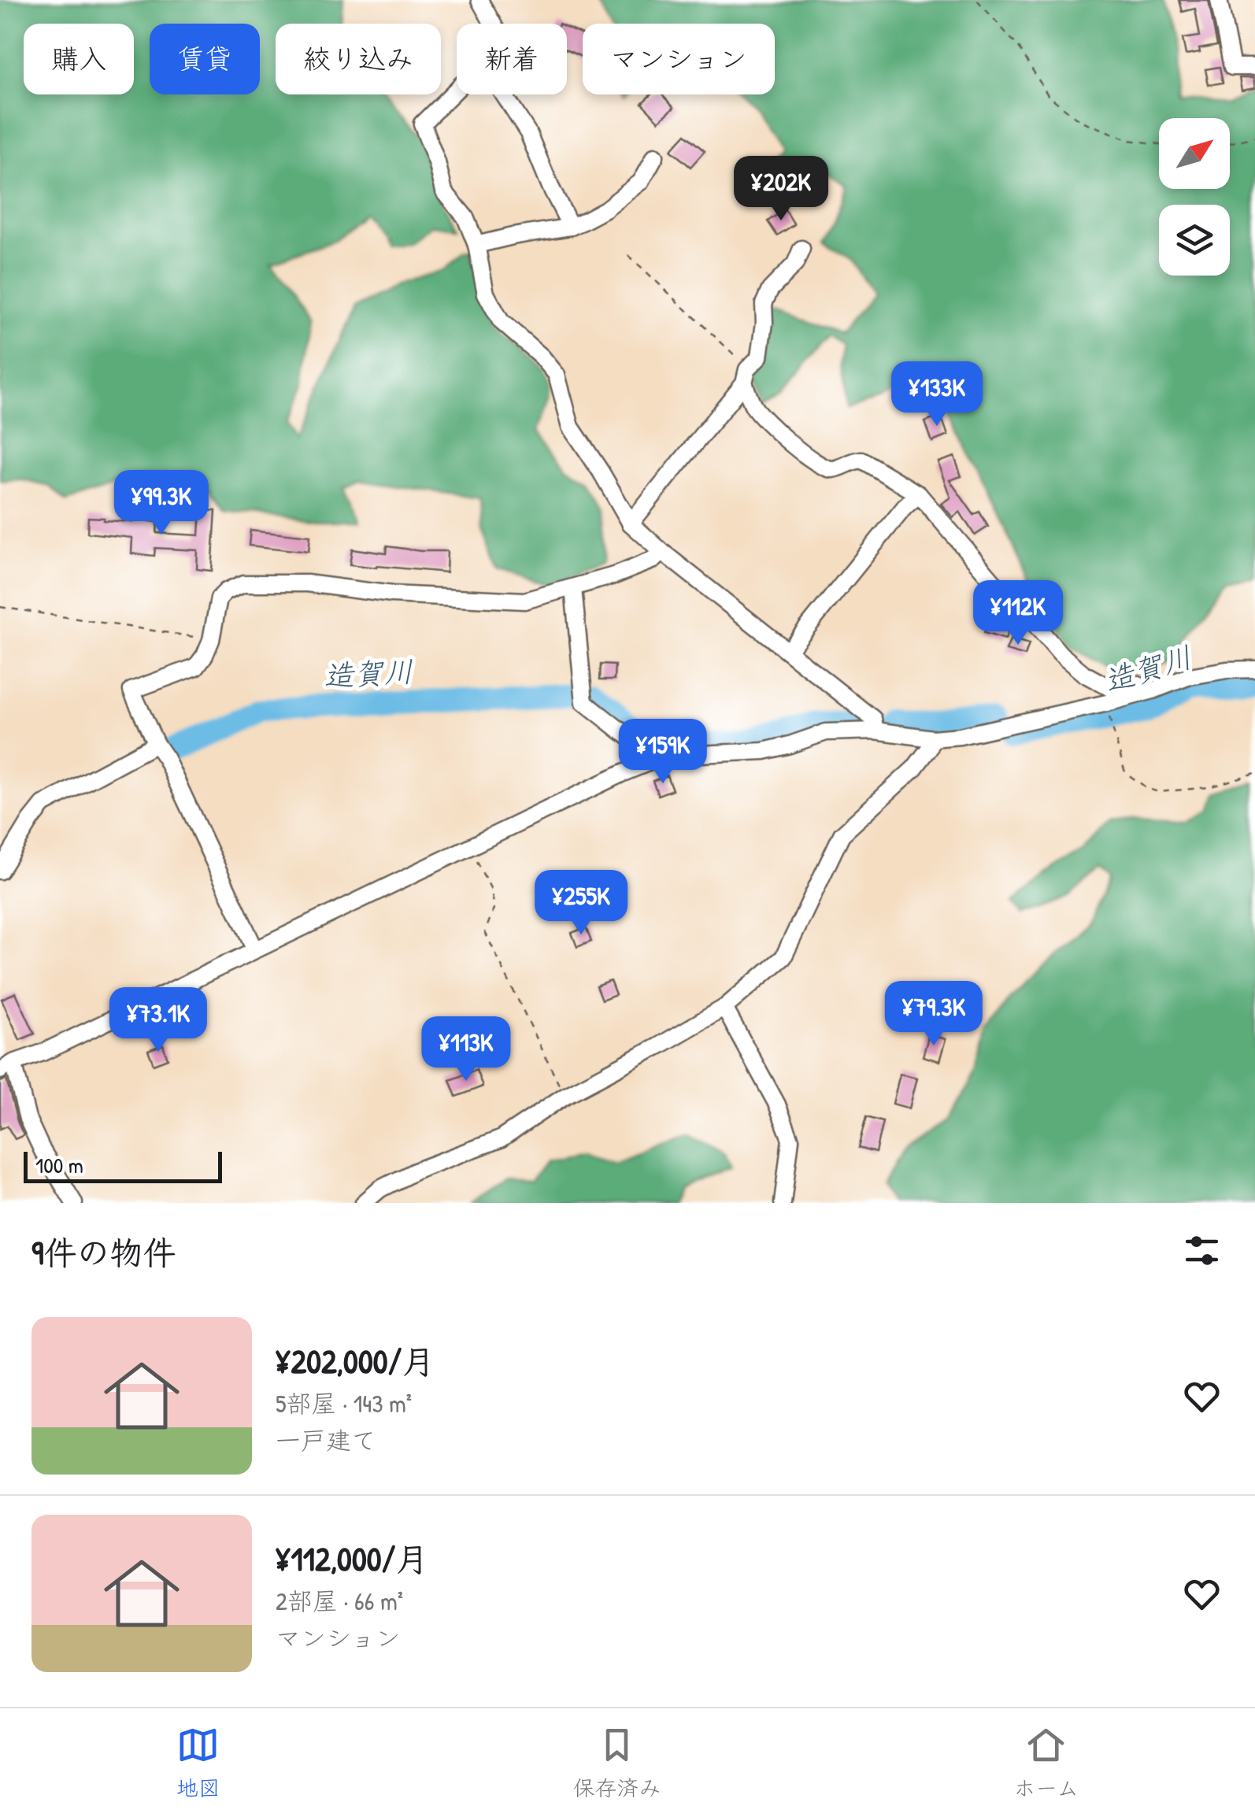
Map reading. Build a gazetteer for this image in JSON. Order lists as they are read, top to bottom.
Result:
{
  "water": ["造賀川"],
  "scale_bar": "100 m",
  "north": "top right",
  "page": {
    "chip": [
      "購入",
      "賃貸",
      "絞り込み",
      "新着",
      "マンション"
    ],
    "price": [
      "¥202K",
      "¥133K",
      "¥99.3K",
      "¥112K",
      "¥159K",
      "¥255K",
      "¥79.3K",
      "¥73.1K",
      "¥113K"
    ],
    "scale": "100 m",
    "heading": "9件の物件",
    "list": [
      {
        "name": "¥202,000/月",
        "note": "5部屋 · 143 m² · 一戸建て"
      },
      {
        "name": "¥112,000/月",
        "note": "2部屋 · 66 m² · マンション"
      }
    ],
    "tabs": ["地図", "保存済み", "ホーム"]
  }
}
